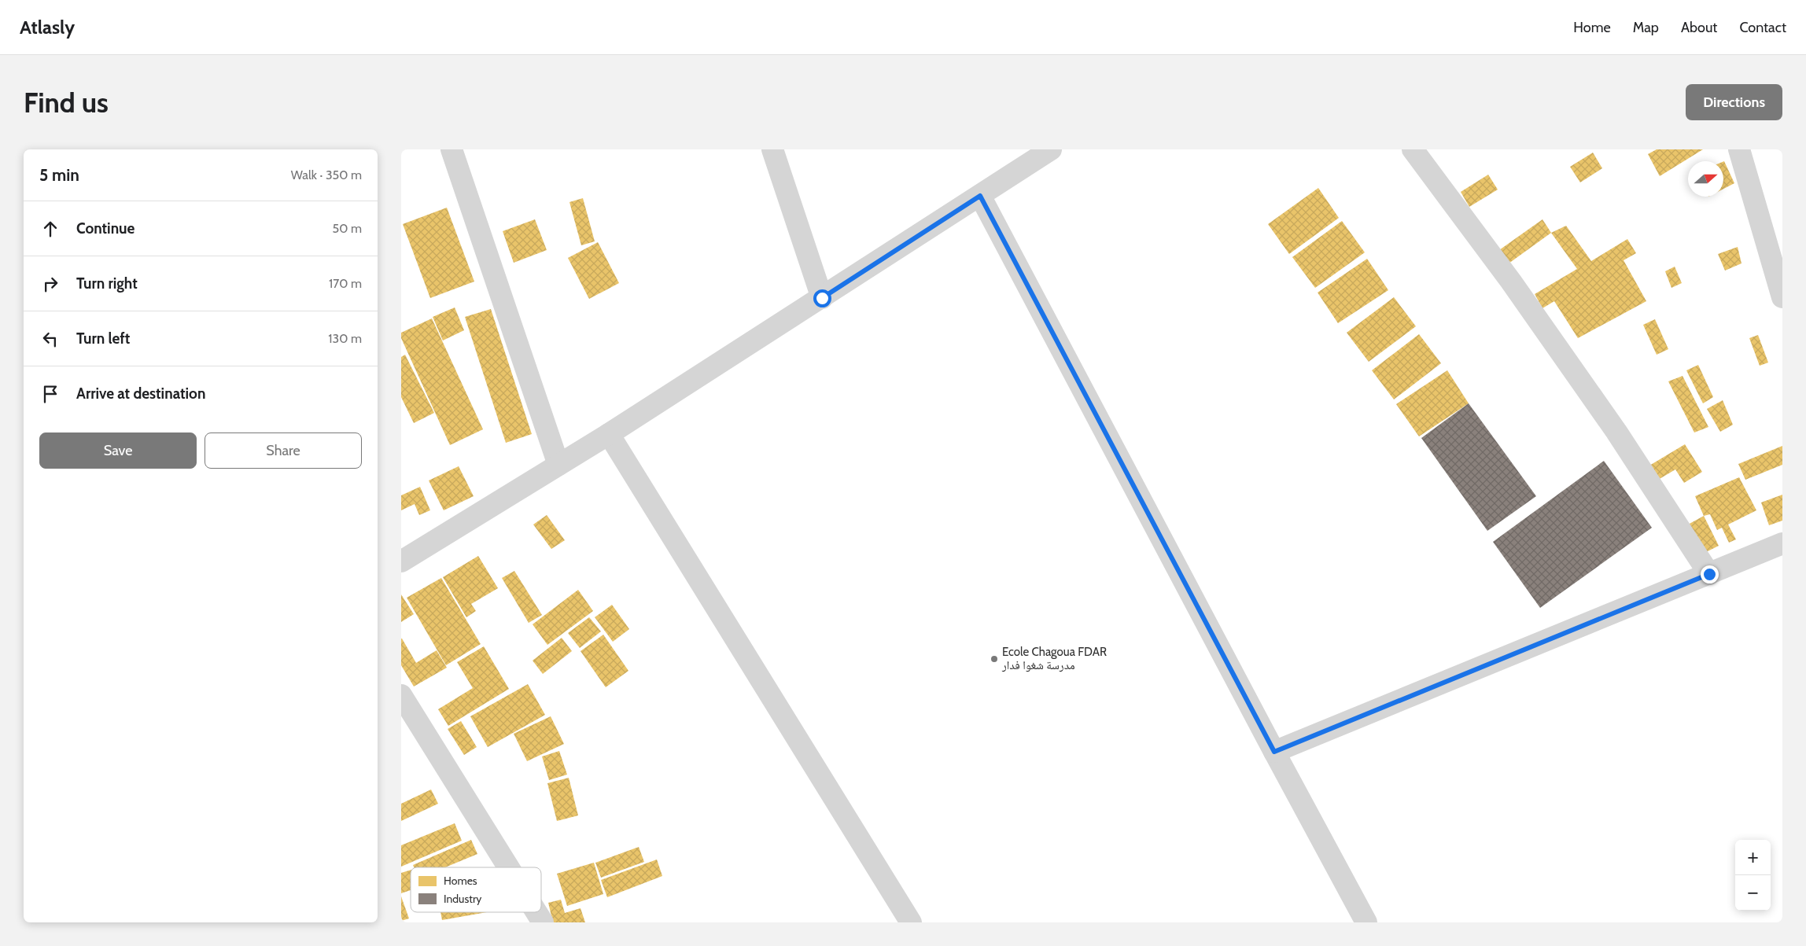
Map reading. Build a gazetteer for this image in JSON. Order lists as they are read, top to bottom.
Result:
{
  "places": ["Ecole Chagoua FDAR مدرسة شغوا فدار"],
  "legend": ["Homes", "Industry"],
  "north": "right",
  "page": {
    "header": "Atlasly",
    "nav": [
      "Home",
      "Map",
      "About",
      "Contact"
    ],
    "buttons": [
      "Directions",
      ["Save", "Share"]
    ],
    "title": "Find us",
    "heading": ["5 min", "Walk · 350 m"],
    "list": [
      ["Continue", "50 m"],
      ["Turn right", "170 m"],
      ["Turn left", "130 m"],
      "Arrive at destination"
    ],
    "map_buttons": ["+", "−"]
  }
}
